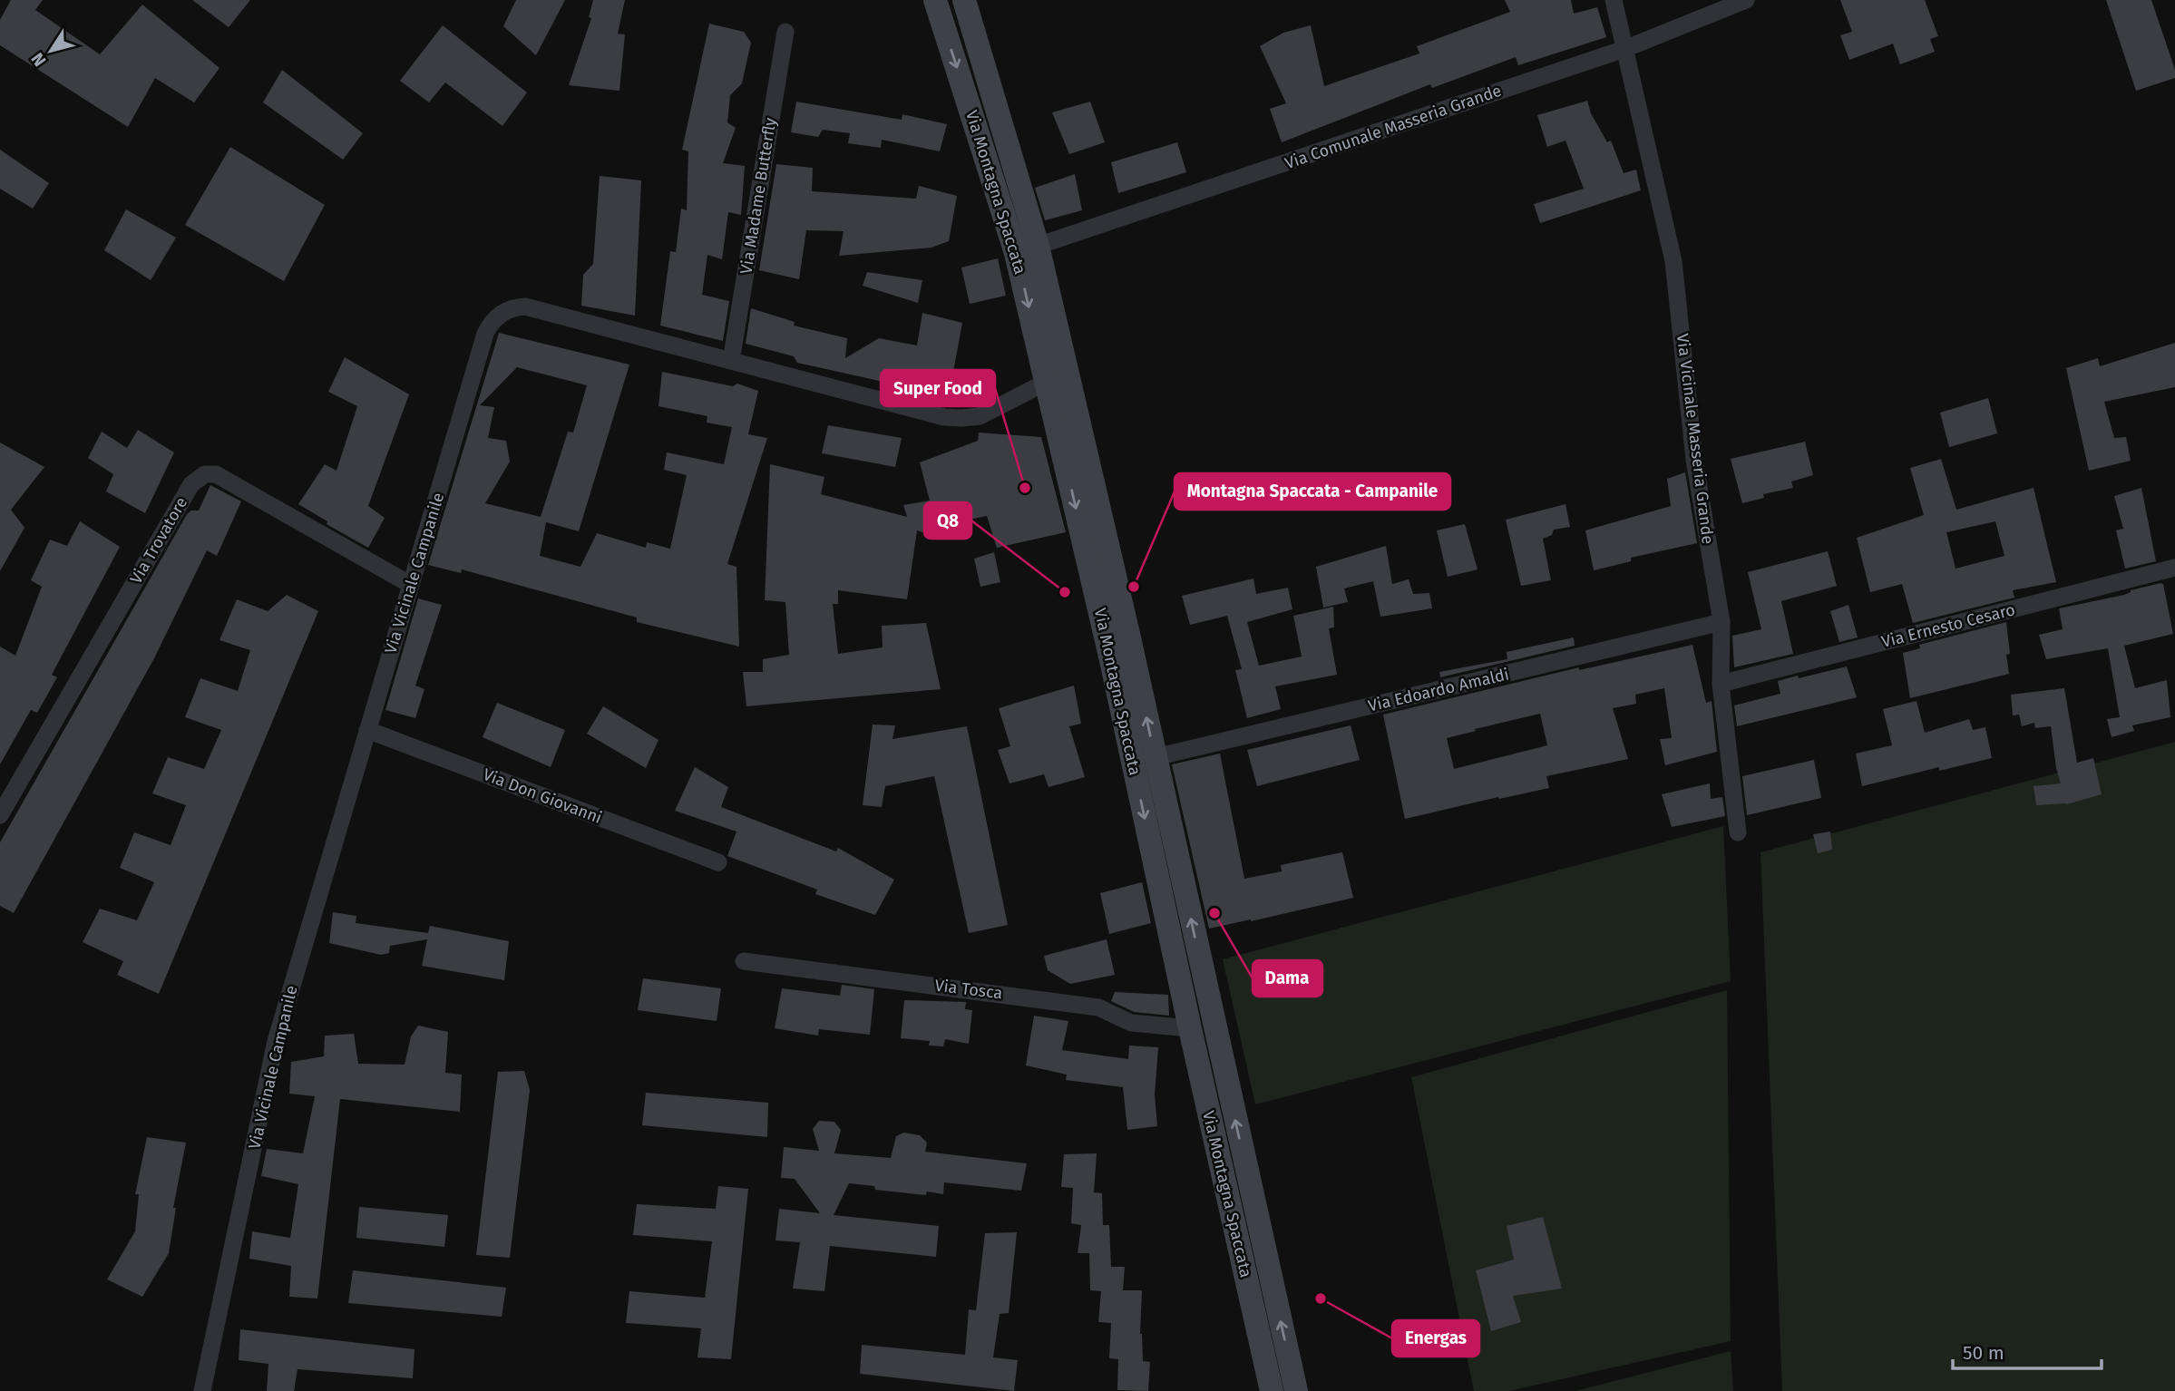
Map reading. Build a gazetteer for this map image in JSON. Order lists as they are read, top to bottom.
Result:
{
  "streets": {
    "main road": ["Via Montagna Spaccata"],
    "street": [
      "Via Comunale Masseria Grande",
      "Via Madame Butterfly",
      "Via Vicinale Masseria Grande",
      "Via Trovatore",
      "Via Vicinale Campanile",
      "Via Ernesto Cesaro",
      "Via Edoardo Amaldi",
      "Via Don Giovanni",
      "Via Tosca"
    ]
  },
  "crossings": [
    ["Via Comunale Masseria Grande", "Via Montagna Spaccata"],
    ["Via Comunale Masseria Grande", "Via Vicinale Masseria Grande"],
    ["Via Montagna Spaccata", "Via Vicinale Campanile"],
    ["Via Montagna Spaccata", "Via Edoardo Amaldi"],
    ["Via Montagna Spaccata", "Via Tosca"],
    ["Via Madame Butterfly", "Via Vicinale Campanile"],
    ["Via Vicinale Masseria Grande", "Via Ernesto Cesaro"],
    ["Via Vicinale Masseria Grande", "Via Edoardo Amaldi"],
    ["Via Trovatore", "Via Vicinale Campanile"],
    ["Via Vicinale Campanile", "Via Don Giovanni"]
  ],
  "places": [
    "Super Food",
    "Montagna Spaccata - Campanile",
    "Q8",
    "Dama",
    "Energas"
  ],
  "scale_bar": "50 m",
  "north": "bottom left"
}
